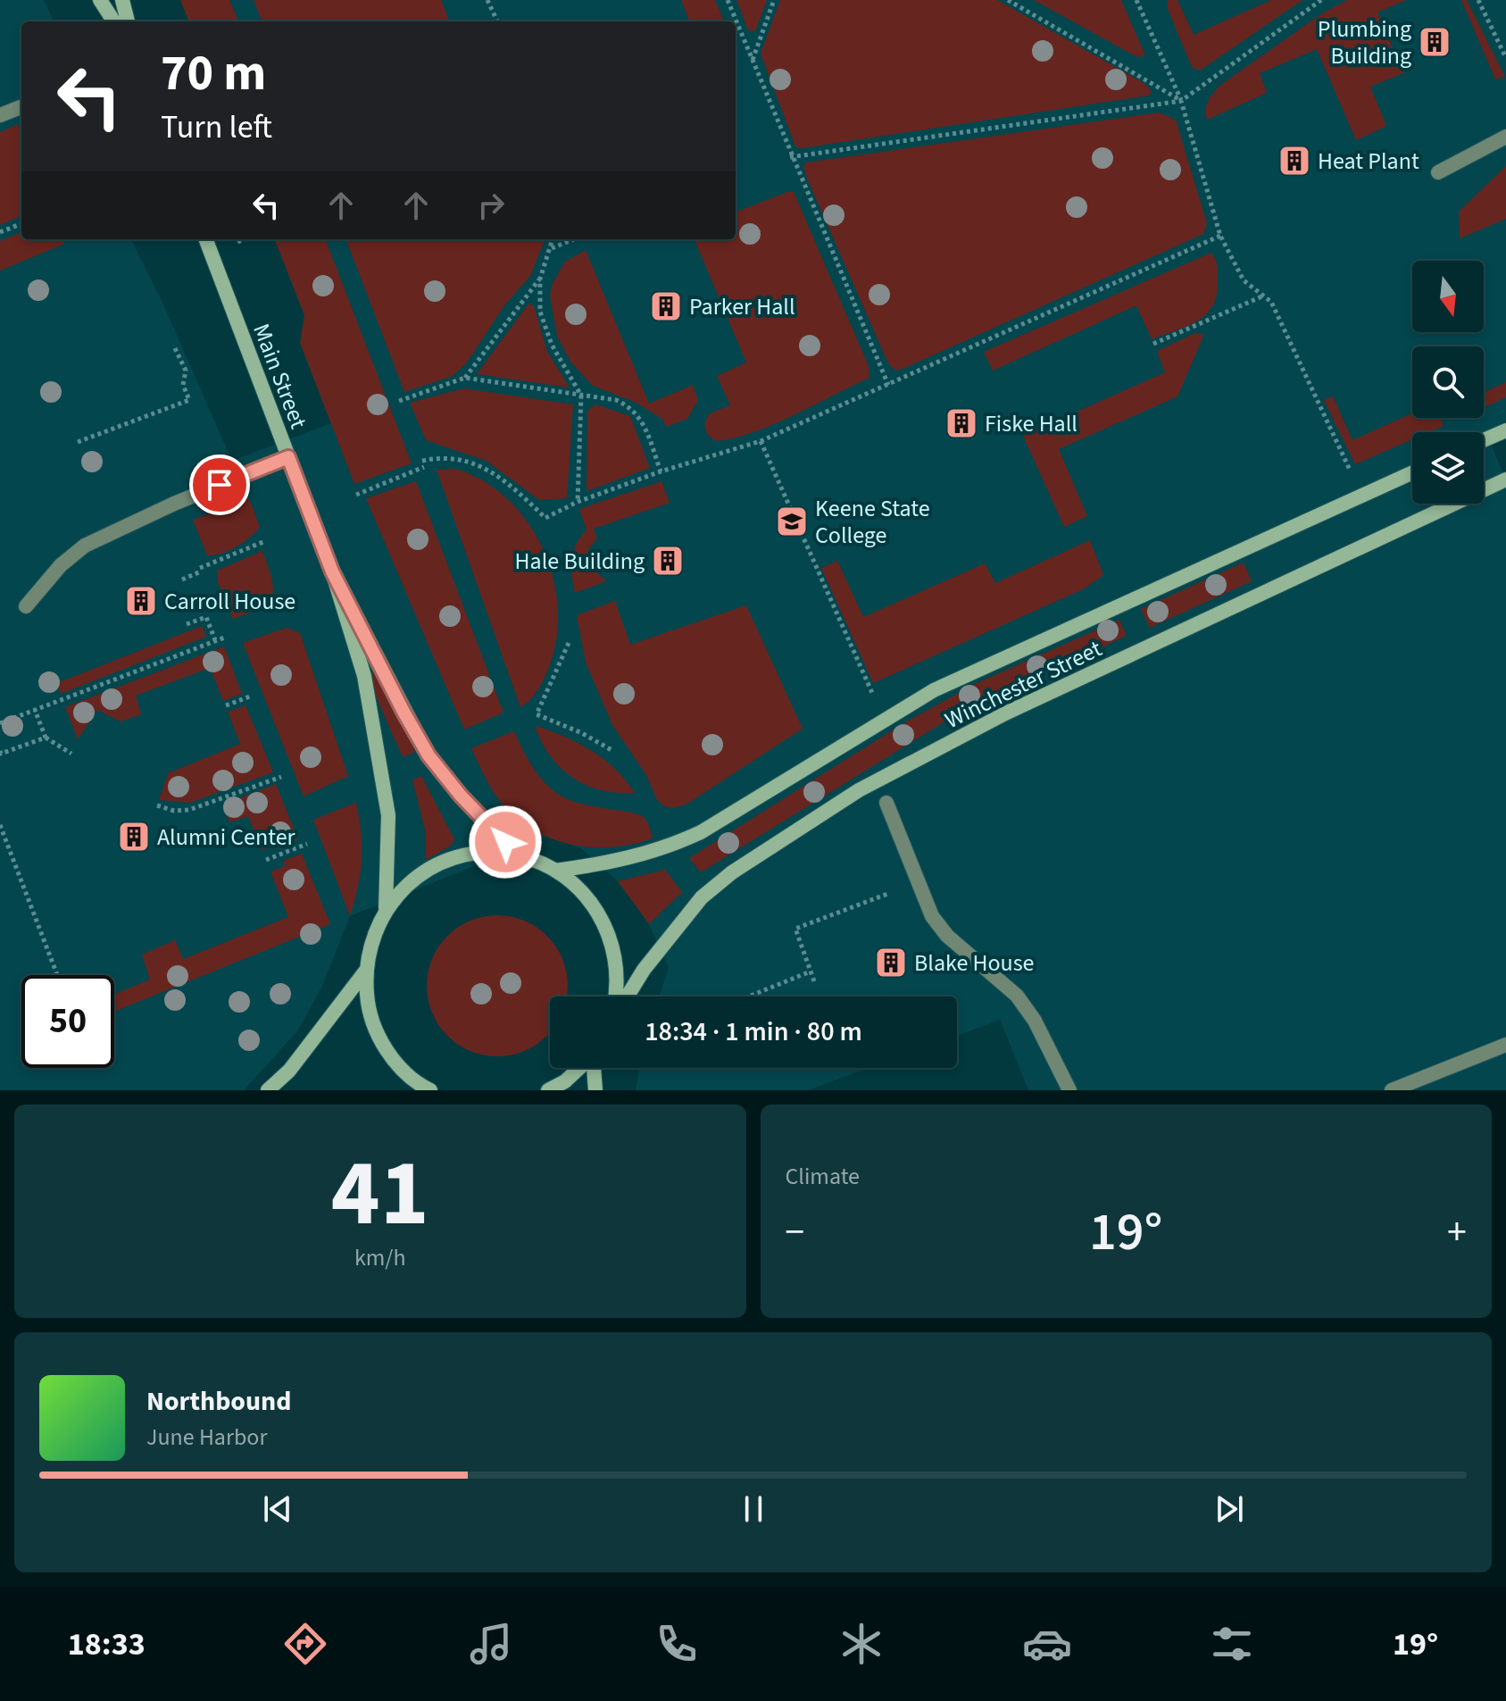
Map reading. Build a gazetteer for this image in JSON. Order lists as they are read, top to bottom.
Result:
{
  "streets": {
    "street": ["Main Street", "Winchester Street"]
  },
  "places": {
    "building": [
      "Plumbing Building",
      "Heat Plant",
      "Parker Hall",
      "Fiske Hall",
      "Hale Building",
      "Carroll House",
      "Alumni Center",
      "Blake House"
    ],
    "school or university": ["Keene State College"]
  },
  "north": "bottom",
  "page": {
    "turn": ["70 m", "Turn left"],
    "limit": "50",
    "trip": "18:34 · 1 min · 80 m",
    "tile": [
      ["41", "km/h"],
      "Climate"
    ],
    "heat": ["−", "19°", "+"],
    "song": ["Northbound", "June Harbor"],
    "tabs": ["18:33", "19°"]
  }
}
